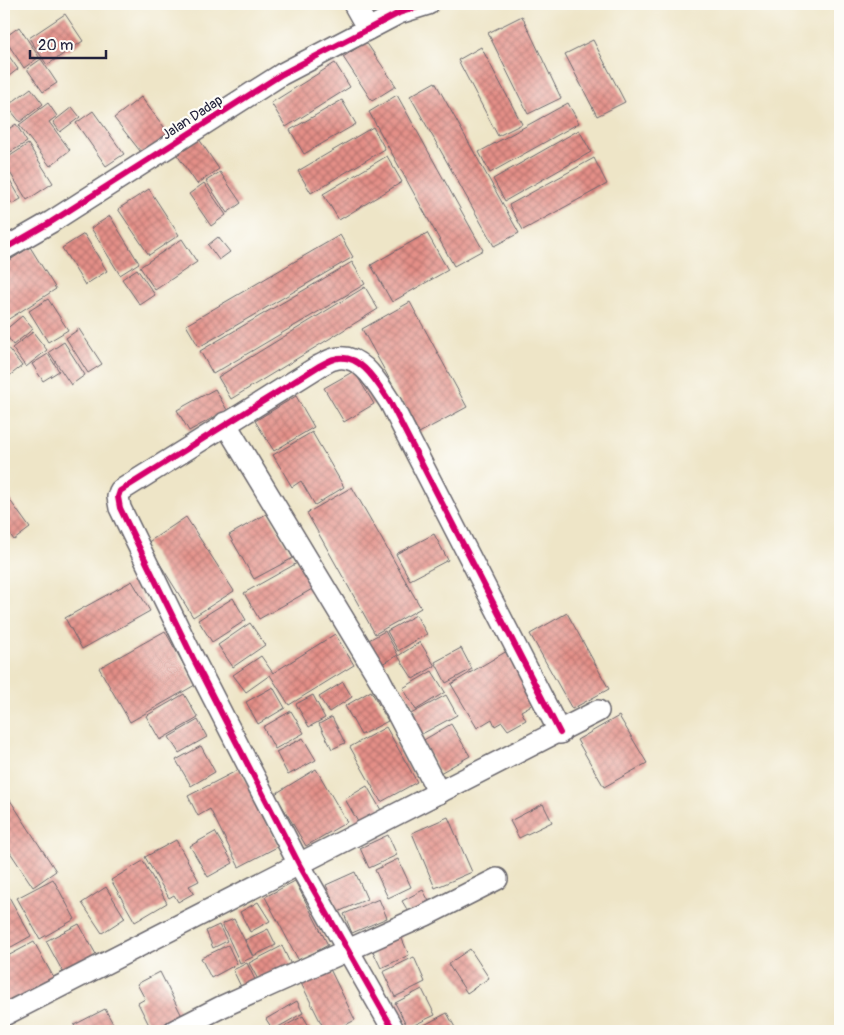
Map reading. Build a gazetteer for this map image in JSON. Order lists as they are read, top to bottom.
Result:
{
  "streets": {
    "street": ["Jalan Dadap"]
  },
  "scale_bar": "20 m"
}
